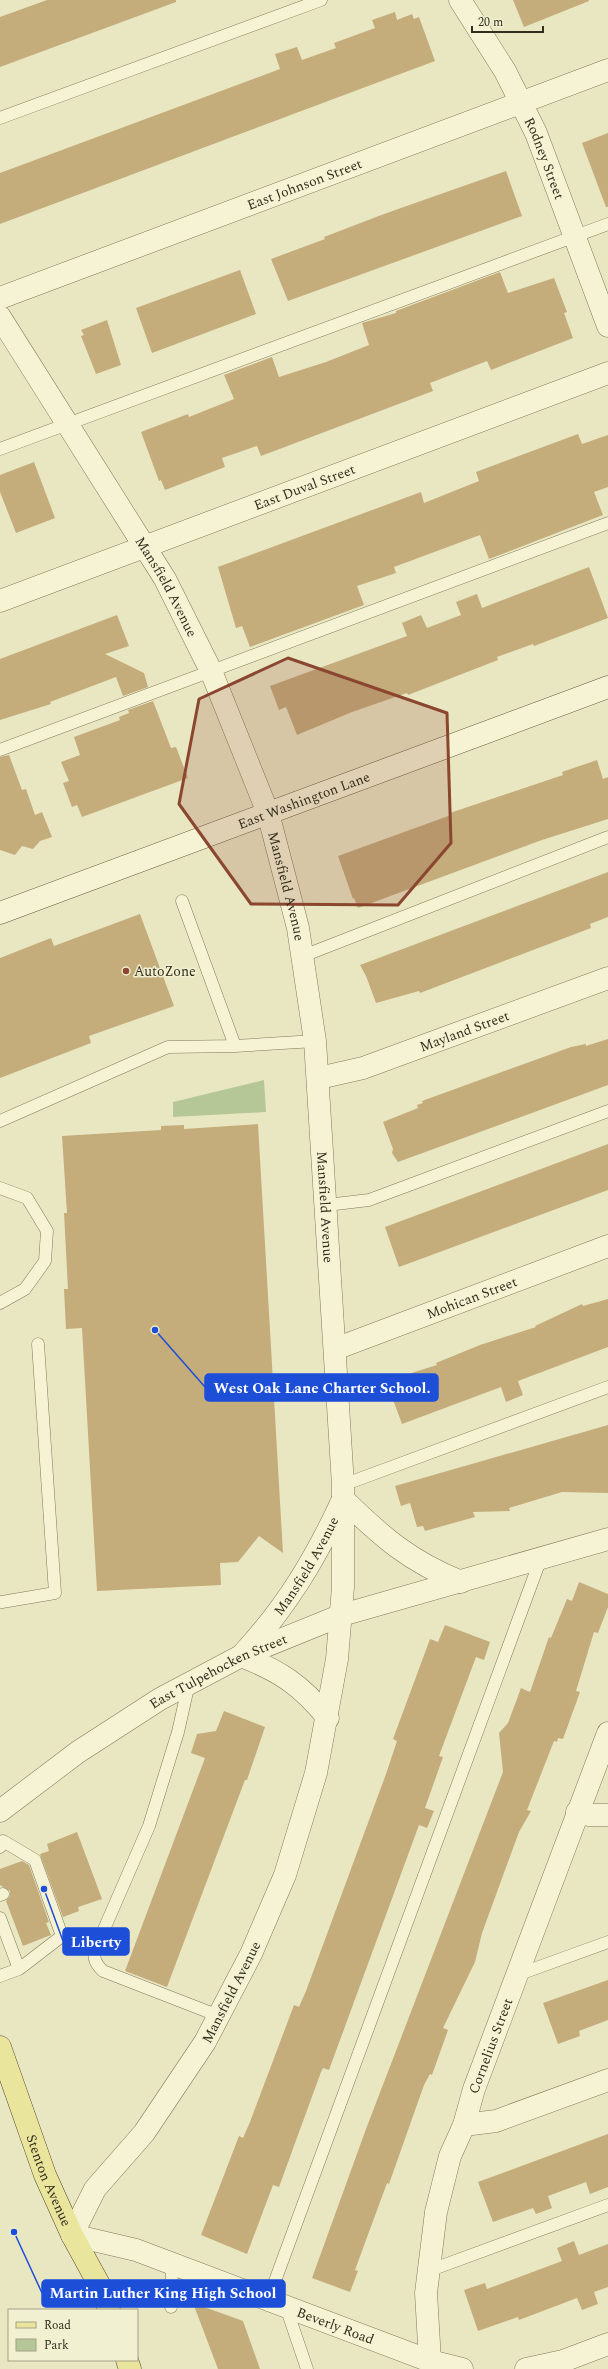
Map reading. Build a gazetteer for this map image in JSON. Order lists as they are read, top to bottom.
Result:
{
  "streets": {
    "main road": ["Stenton Avenue"],
    "street": [
      "Rodney Street",
      "East Johnson Street",
      "East Duval Street",
      "Mansfield Avenue",
      "East Washington Lane",
      "Mayland Street",
      "Mohican Street",
      "East Tulpehocken Street",
      "Cornelius Street",
      "Beverly Road"
    ]
  },
  "crossings": [
    ["Rodney Street", "East Johnson Street"],
    ["East Duval Street", "Mansfield Avenue"],
    ["Mansfield Avenue", "East Washington Lane"],
    ["Mansfield Avenue", "Mayland Street"],
    ["Mansfield Avenue", "Mohican Street"],
    ["Mansfield Avenue", "East Tulpehocken Street"],
    ["Mansfield Avenue", "Stenton Avenue"],
    ["Mansfield Avenue", "Beverly Road"],
    ["Cornelius Street", "Beverly Road"],
    ["Stenton Avenue", "Beverly Road"]
  ],
  "places": [
    "AutoZone",
    "West Oak Lane Charter School.",
    "Liberty",
    "Martin Luther King High School"
  ],
  "legend": ["Road", "Park"],
  "scale_bar": "20 m"
}
